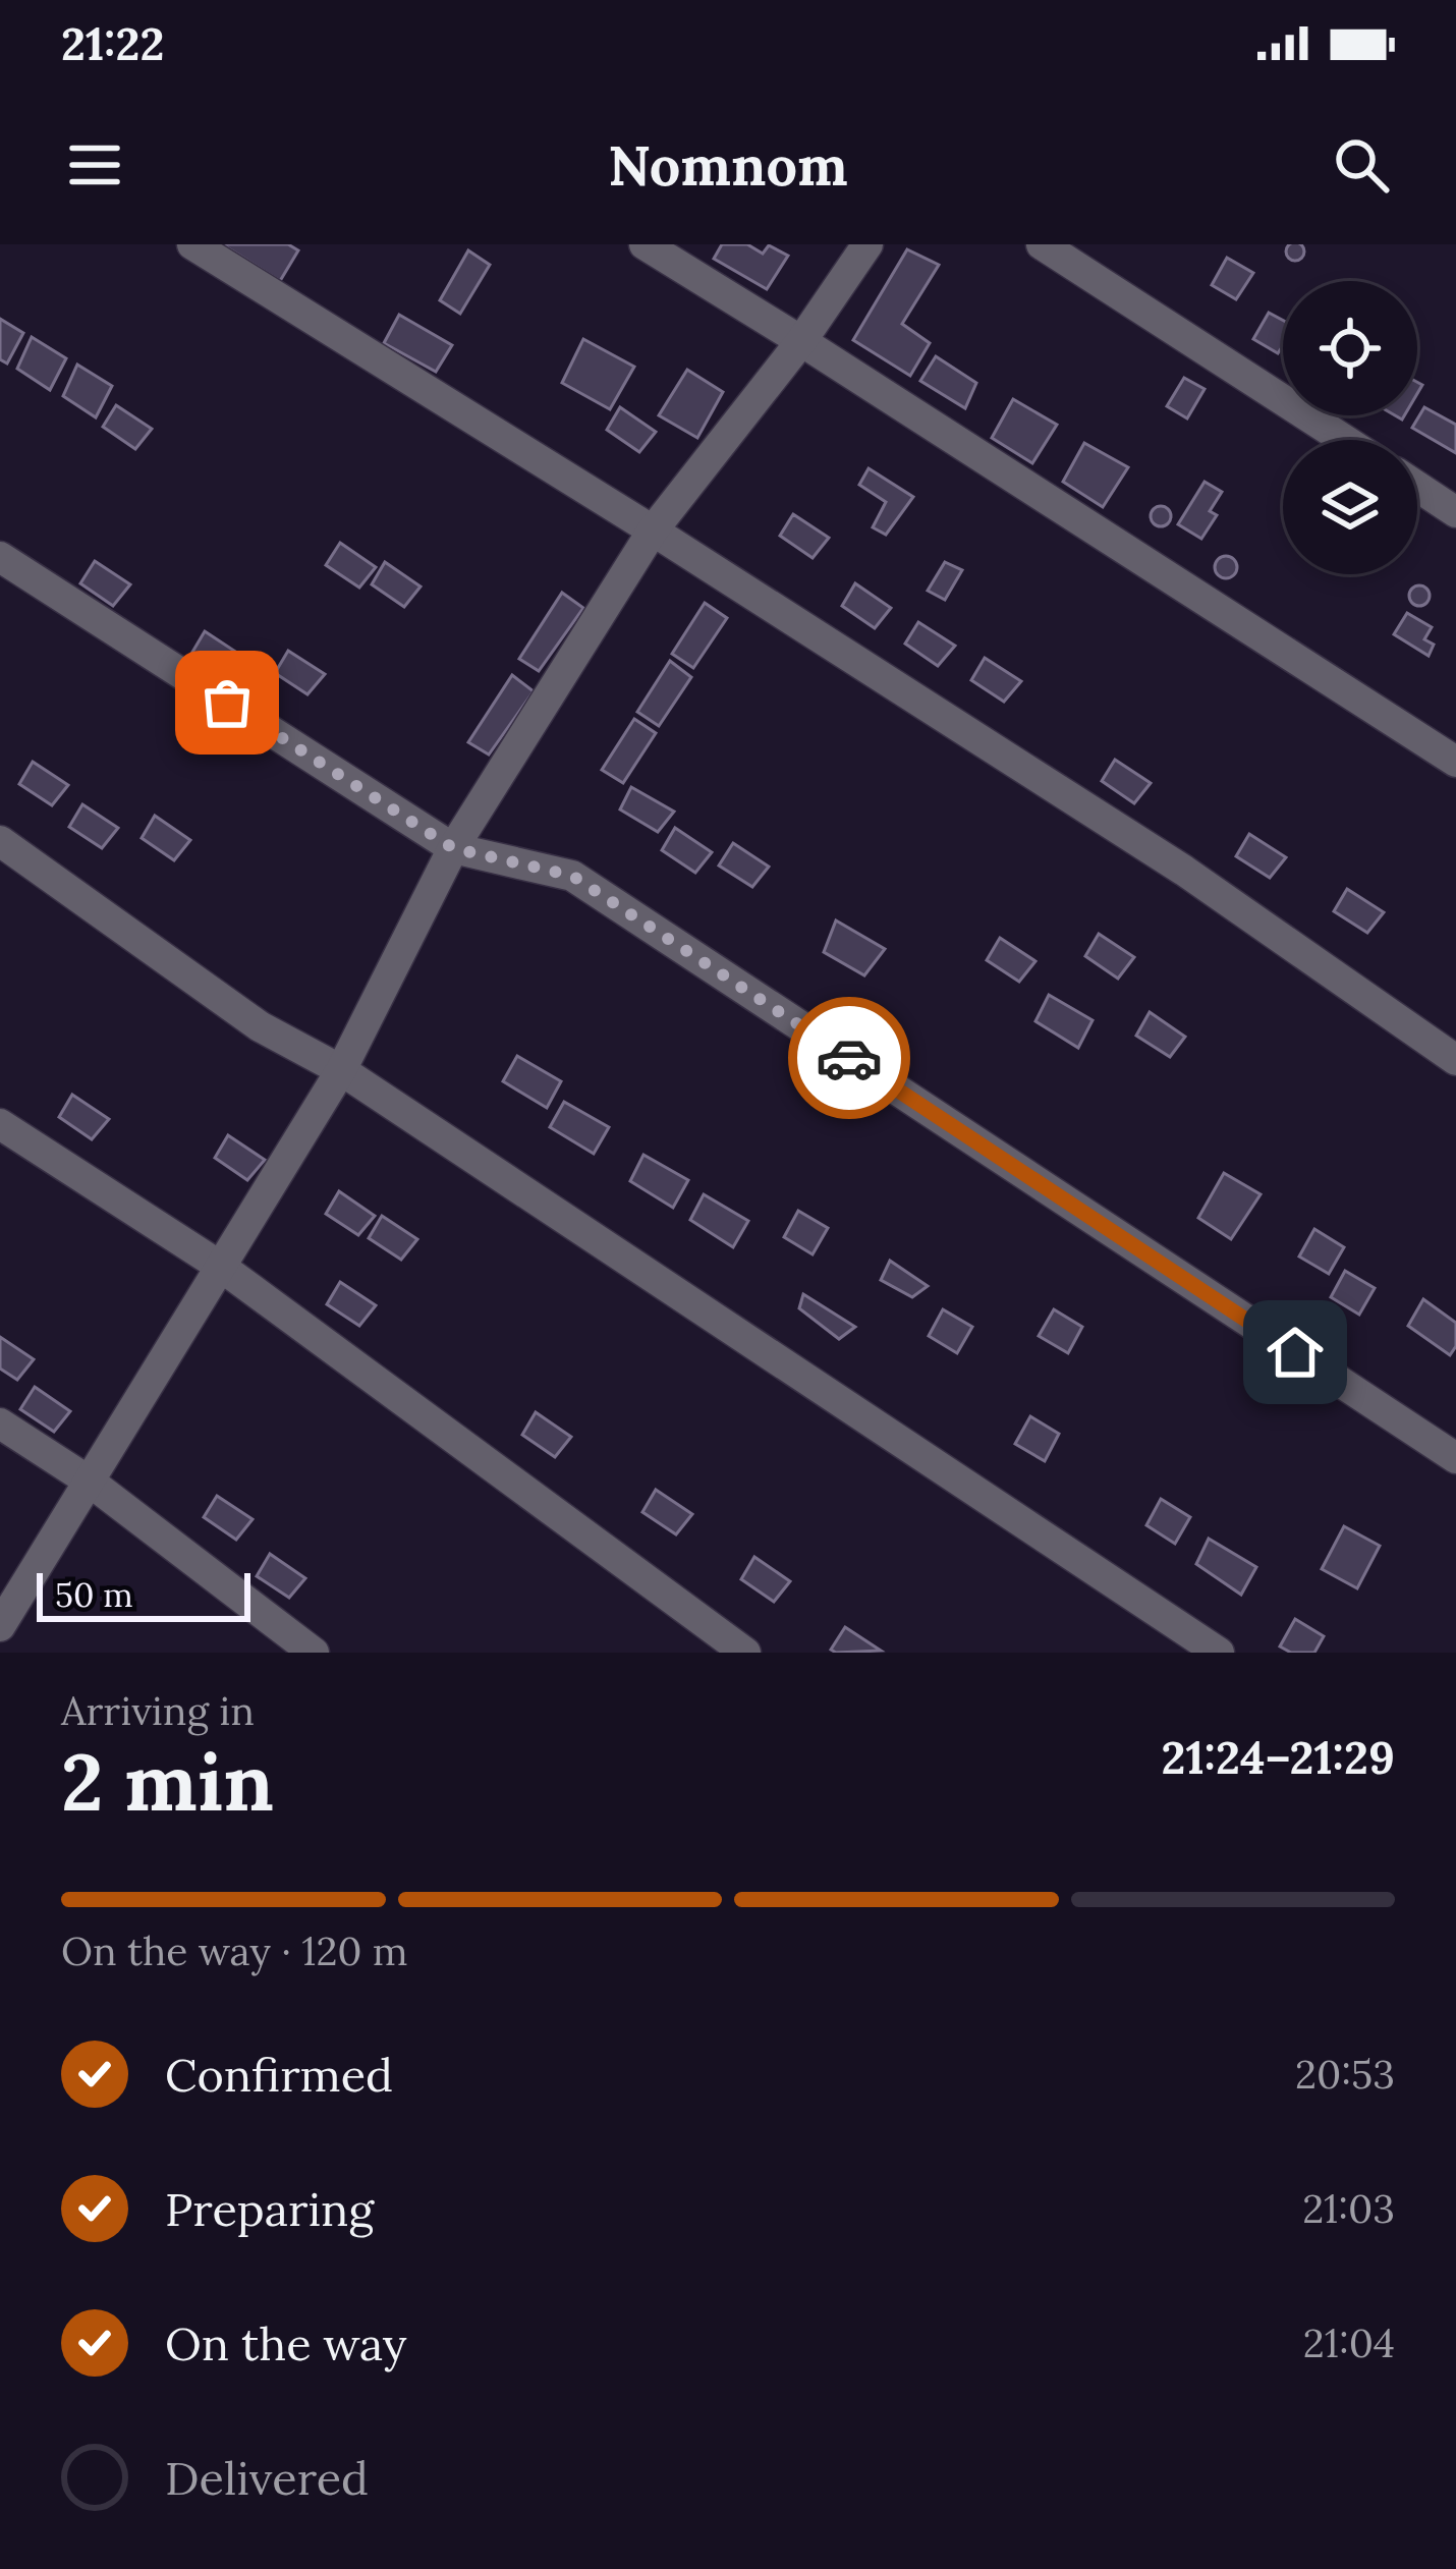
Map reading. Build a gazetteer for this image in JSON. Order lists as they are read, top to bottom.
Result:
{
  "scale_bar": "50 m",
  "page": {
    "status": "21:22",
    "header": "Nomnom",
    "scale": "50 m",
    "heading": ["2 min", "Arriving in", "21:24–21:29"],
    "bar": "On the way · 120 m",
    "list": [
      ["Confirmed", "20:53"],
      ["Preparing", "21:03"],
      ["On the way", "21:04"],
      "Delivered"
    ]
  }
}
